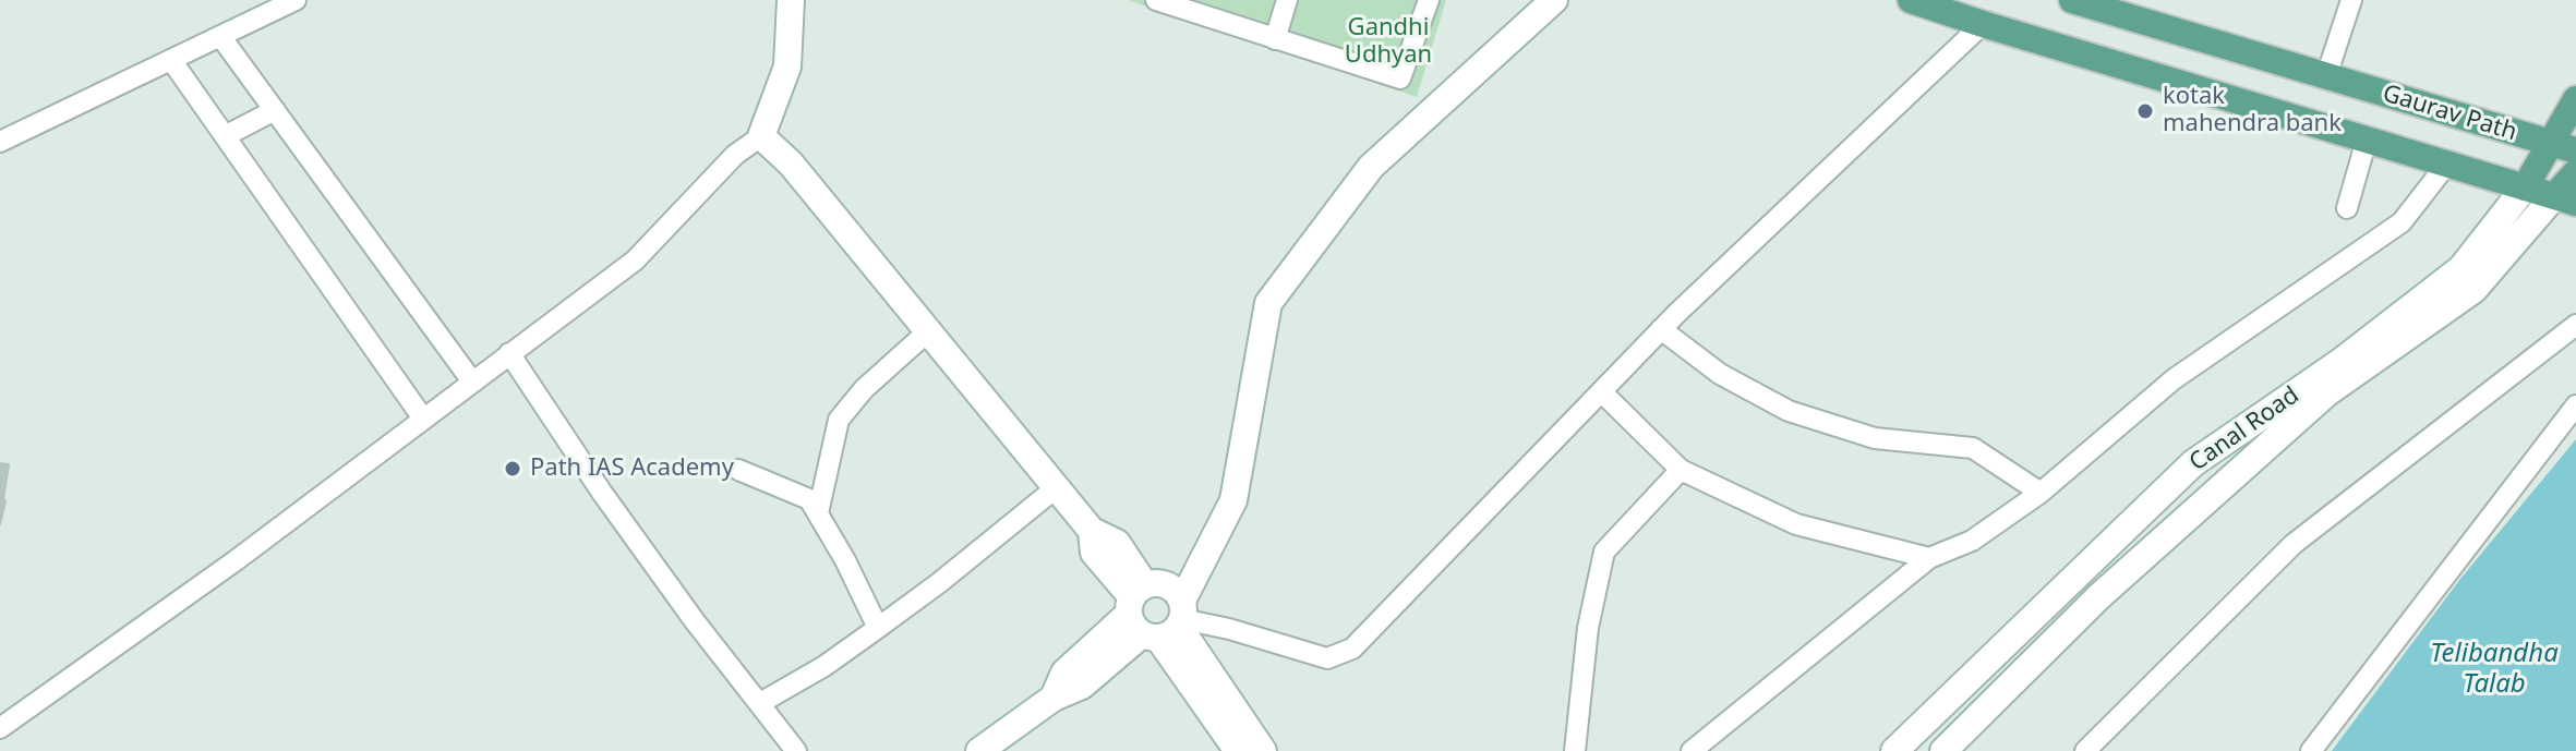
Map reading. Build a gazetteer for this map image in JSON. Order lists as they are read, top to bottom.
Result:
{
  "streets": {
    "main road": ["Gaurav Path", "Canal Road"]
  },
  "crossings": [
    ["Gaurav Path", "Canal Road"]
  ],
  "water": ["Telibandha Talab"],
  "parks": ["Gandhi Udhyan"],
  "places": ["kotak mahendra bank", "Path IAS Academy"]
}
